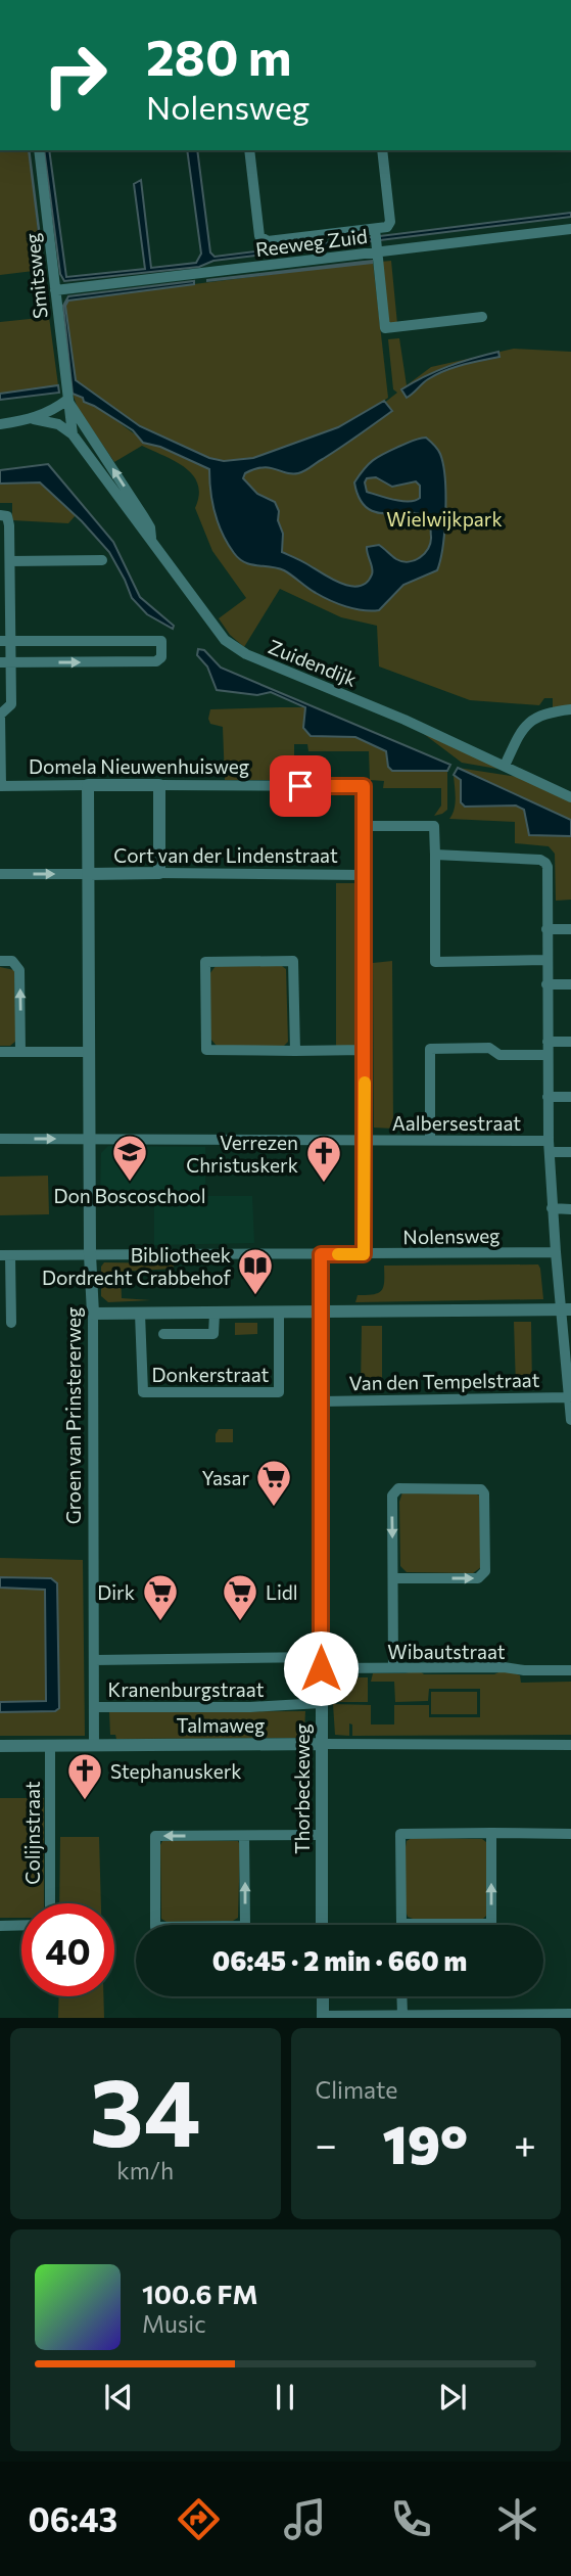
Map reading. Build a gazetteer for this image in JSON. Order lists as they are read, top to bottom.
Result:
{
  "streets": {
    "street": [
      "Reeweg Zuid",
      "Smitsweg",
      "Zuidendijk",
      "Domela Nieuwenhuisweg",
      "Cort van der Lindenstraat",
      "Aalbersestraat",
      "Nolensweg",
      "Donkerstraat",
      "Van den Tempelstraat",
      "Groen van Prinstererweg",
      "Wibautstraat",
      "Kranenburgstraat",
      "Talmaweg",
      "Thorbeckeweg",
      "Colijnstraat"
    ]
  },
  "crossings": [
    ["Reeweg Zuid", "Smitsweg"],
    ["Smitsweg", "Zuidendijk"],
    ["Domela Nieuwenhuisweg", "Groen van Prinstererweg"],
    ["Cort van der Lindenstraat", "Groen van Prinstererweg"],
    ["Aalbersestraat", "Groen van Prinstererweg"],
    ["Nolensweg", "Groen van Prinstererweg"],
    ["Nolensweg", "Thorbeckeweg"],
    ["Van den Tempelstraat", "Thorbeckeweg"],
    ["Groen van Prinstererweg", "Kranenburgstraat"],
    ["Groen van Prinstererweg", "Talmaweg"],
    ["Wibautstraat", "Kranenburgstraat"],
    ["Wibautstraat", "Thorbeckeweg"],
    ["Kranenburgstraat", "Thorbeckeweg"],
    ["Talmaweg", "Thorbeckeweg"],
    ["Talmaweg", "Colijnstraat"]
  ],
  "parks": ["Wielwijkpark"],
  "places": {
    "school or university": ["Don Boscoschool"],
    "church": ["Verrezen Christuskerk", "Stephanuskerk"],
    "library": ["Bibliotheek Dordrecht Crabbehof"],
    "supermarket": ["Yasar", "Dirk", "Lidl"]
  },
  "page": {
    "turn": ["280 m", "Nolensweg"],
    "limit": "40",
    "trip": "06:45 · 2 min · 660 m",
    "tile": [
      ["34", "km/h"],
      "Climate"
    ],
    "heat": ["−", "19°", "+"],
    "song": ["100.6 FM", "Music"],
    "tabs": "06:43"
  }
}
